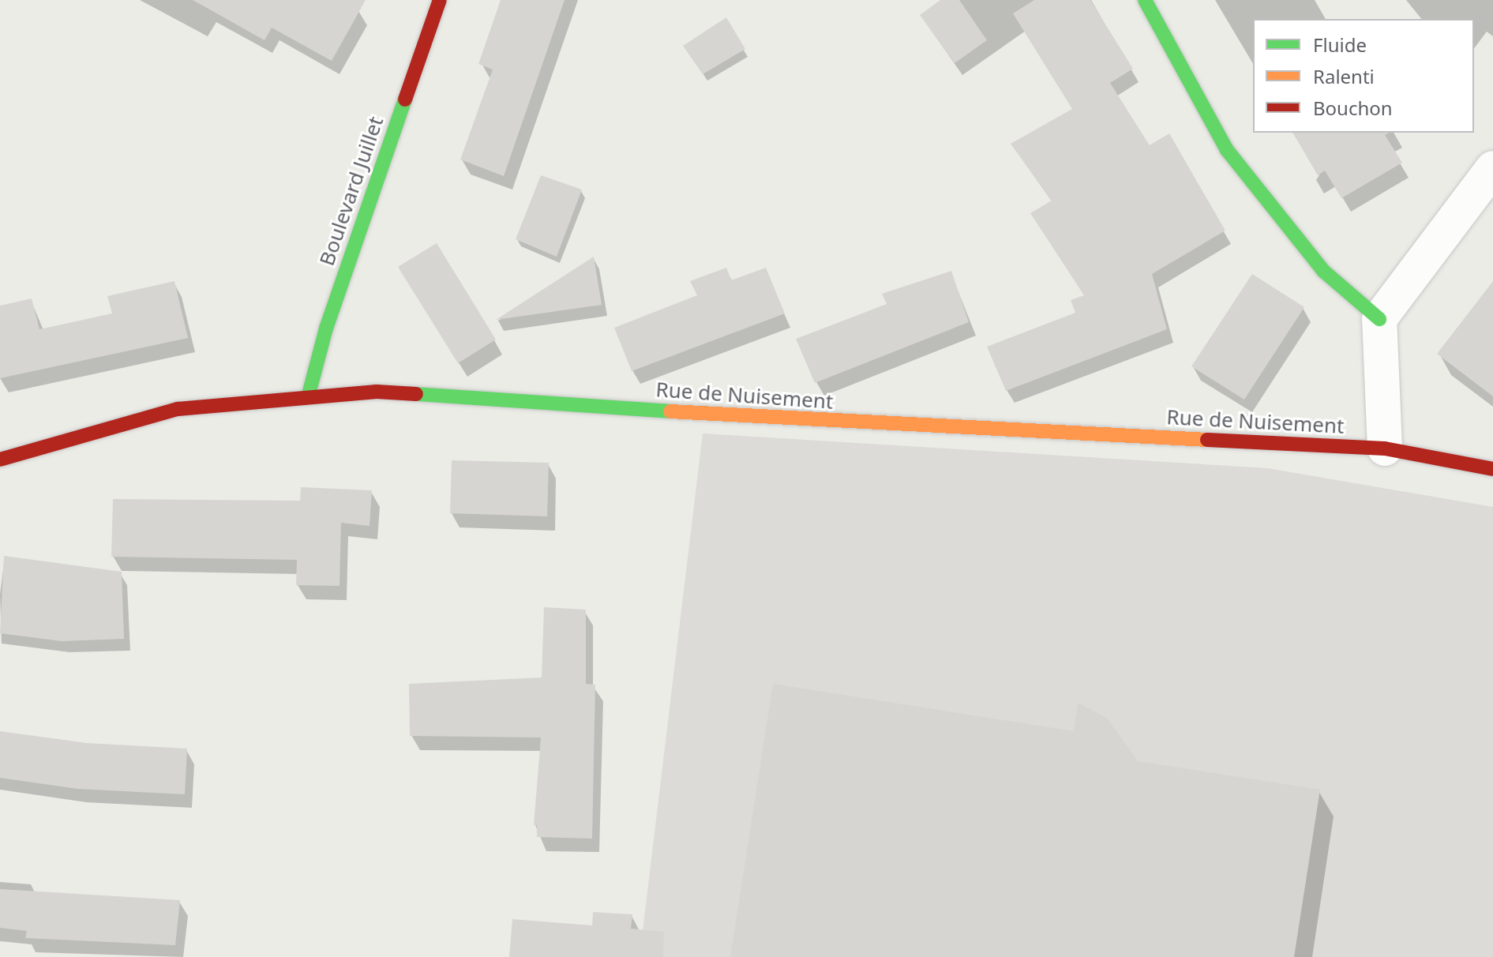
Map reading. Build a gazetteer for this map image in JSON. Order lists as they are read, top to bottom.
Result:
{
  "streets": {
    "street": ["Boulevard Juillet", "Rue de Nuisement"]
  },
  "crossings": [
    ["Boulevard Juillet", "Rue de Nuisement"]
  ],
  "legend": ["Fluide", "Ralenti", "Bouchon"]
}
